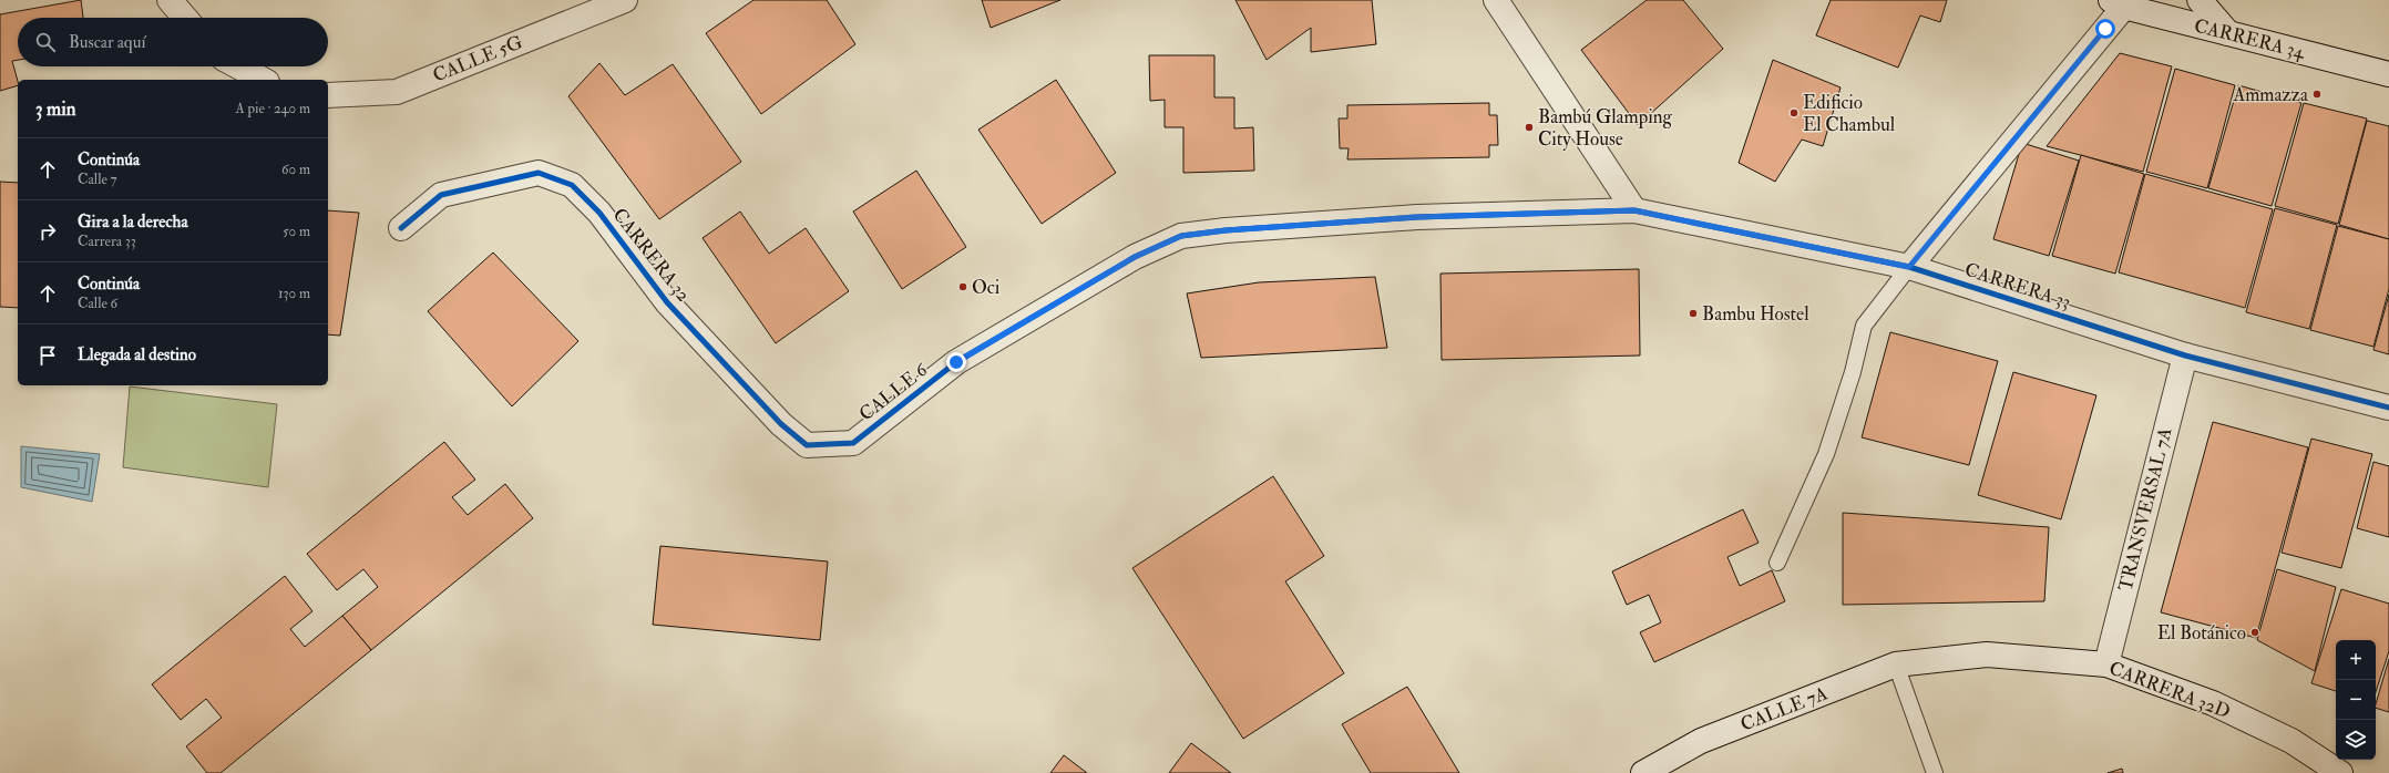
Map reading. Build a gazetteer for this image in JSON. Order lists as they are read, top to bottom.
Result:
{
  "streets": {
    "street": [
      "CARRERA 34",
      "CALLE 5G",
      "CARRERA 32",
      "CARRERA 33",
      "CALLE 6",
      "TRANSVERSAL 7A",
      "CARRERA 32D",
      "CALLE 7A"
    ]
  },
  "crossings": [
    ["CARRERA 32", "CALLE 6"],
    ["CARRERA 33", "CALLE 6"],
    ["CARRERA 33", "TRANSVERSAL 7A"],
    ["TRANSVERSAL 7A", "CARRERA 32D"],
    ["CARRERA 32D", "CALLE 7A"]
  ],
  "places": [
    "Ammazza",
    "Edificio El Chambul",
    "Bambú Glamping City House",
    "Oci",
    "Bambu Hostel",
    "El Botánico"
  ],
  "page": {
    "search": "Buscar aquí",
    "heading": ["3 min", "A pie · 240 m"],
    "list": [
      ["Continúa", "Calle 7", "60 m"],
      ["Gira a la derecha", "Carrera 33", "50 m"],
      ["Continúa", "Calle 6", "130 m"],
      "Llegada al destino"
    ],
    "map_buttons": ["+", "−"]
  }
}
